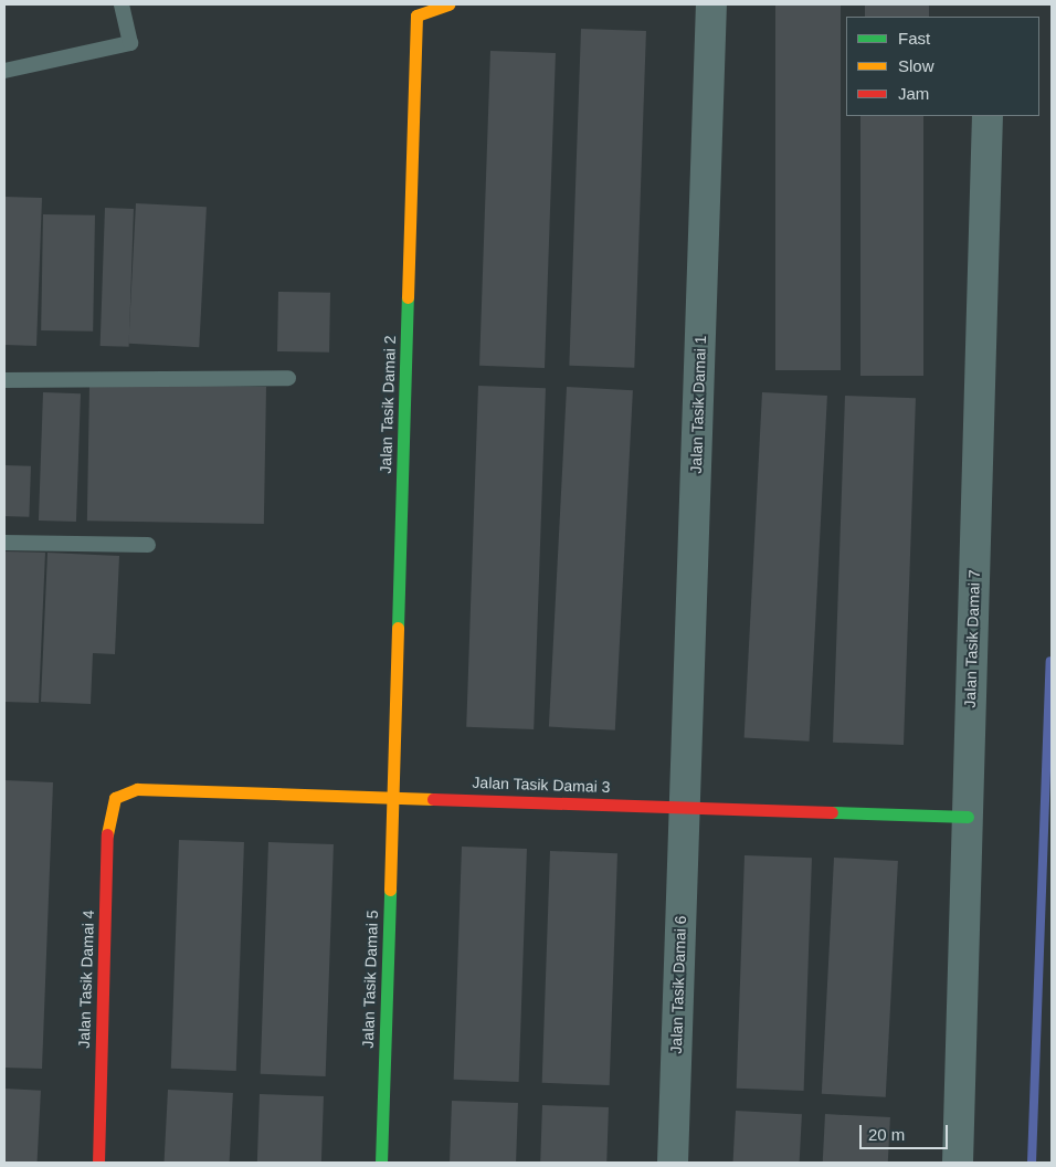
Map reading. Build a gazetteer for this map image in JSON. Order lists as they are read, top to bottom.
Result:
{
  "streets": {
    "street": [
      "Jalan Tasik Damai 2",
      "Jalan Tasik Damai 1",
      "Jalan Tasik Damai 7",
      "Jalan Tasik Damai 3",
      "Jalan Tasik Damai 4",
      "Jalan Tasik Damai 5",
      "Jalan Tasik Damai 6"
    ]
  },
  "crossings": [
    ["Jalan Tasik Damai 2", "Jalan Tasik Damai 3"],
    ["Jalan Tasik Damai 2", "Jalan Tasik Damai 5"],
    ["Jalan Tasik Damai 1", "Jalan Tasik Damai 3"],
    ["Jalan Tasik Damai 1", "Jalan Tasik Damai 6"],
    ["Jalan Tasik Damai 7", "Jalan Tasik Damai 3"],
    ["Jalan Tasik Damai 3", "Jalan Tasik Damai 4"],
    ["Jalan Tasik Damai 3", "Jalan Tasik Damai 5"],
    ["Jalan Tasik Damai 3", "Jalan Tasik Damai 6"]
  ],
  "legend": ["Fast", "Slow", "Jam"],
  "scale_bar": "20 m"
}
